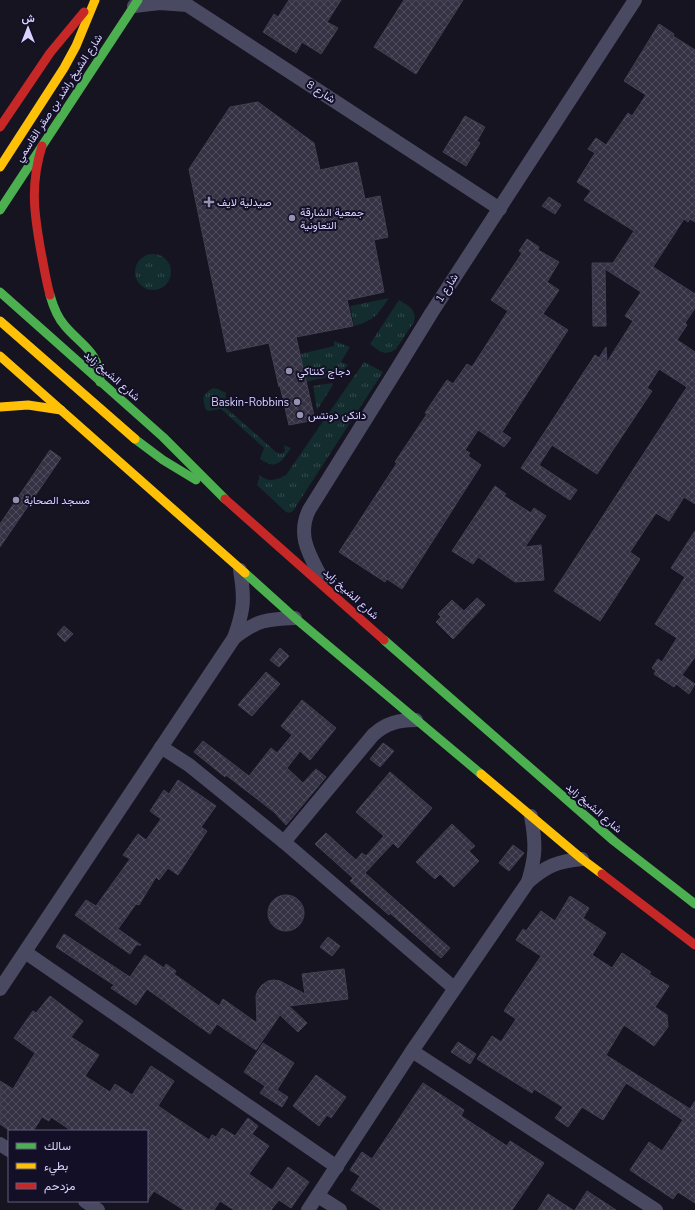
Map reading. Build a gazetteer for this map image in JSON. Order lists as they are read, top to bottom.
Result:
{
  "streets": {
    "main road": ["شارع الشيخ راشد بن صقر القاسمي", "شارع الشيخ زايد"],
    "street": ["شارع 8", "شارع 1"]
  },
  "crossings": [
    ["شارع 8", "شارع الشيخ راشد بن صقر القاسمي"],
    ["شارع 8", "شارع 1"],
    ["شارع 1", "شارع الشيخ زايد"]
  ],
  "places": {
    "health": ["صيدلية لايف"],
    "other": [
      "جمعية الشارقة التعاونية",
      "دجاج كنتاكي",
      "Baskin-Robbins",
      "دانكن دونتس",
      "مسجد الصحابة"
    ]
  },
  "legend": ["سالك", "بطيء", "مزدحم"],
  "north": "top"
}
